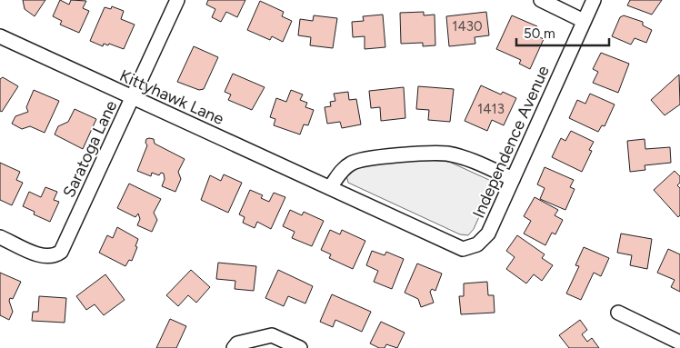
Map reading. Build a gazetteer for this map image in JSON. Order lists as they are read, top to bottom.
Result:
{
  "streets": {
    "street": ["Kittyhawk Lane", "Independence Avenue", "Saratoga Lane"]
  },
  "crossings": [
    ["Kittyhawk Lane", "Independence Avenue"],
    ["Kittyhawk Lane", "Saratoga Lane"]
  ],
  "house_numbers": ["1430", "1413"],
  "scale_bar": "50 m"
}
